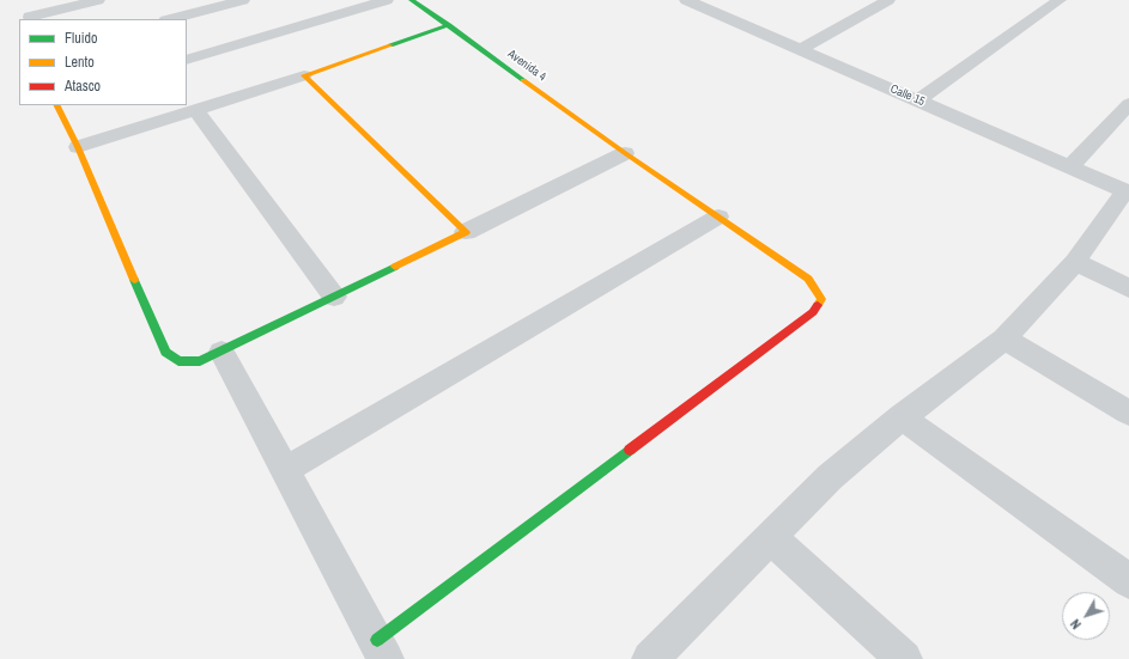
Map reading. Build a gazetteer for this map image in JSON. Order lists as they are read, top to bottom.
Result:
{
  "streets": {
    "street": ["Avenida 4", "Calle 15"]
  },
  "legend": ["Fluido", "Lento", "Atasco"],
  "north": "bottom left"
}
